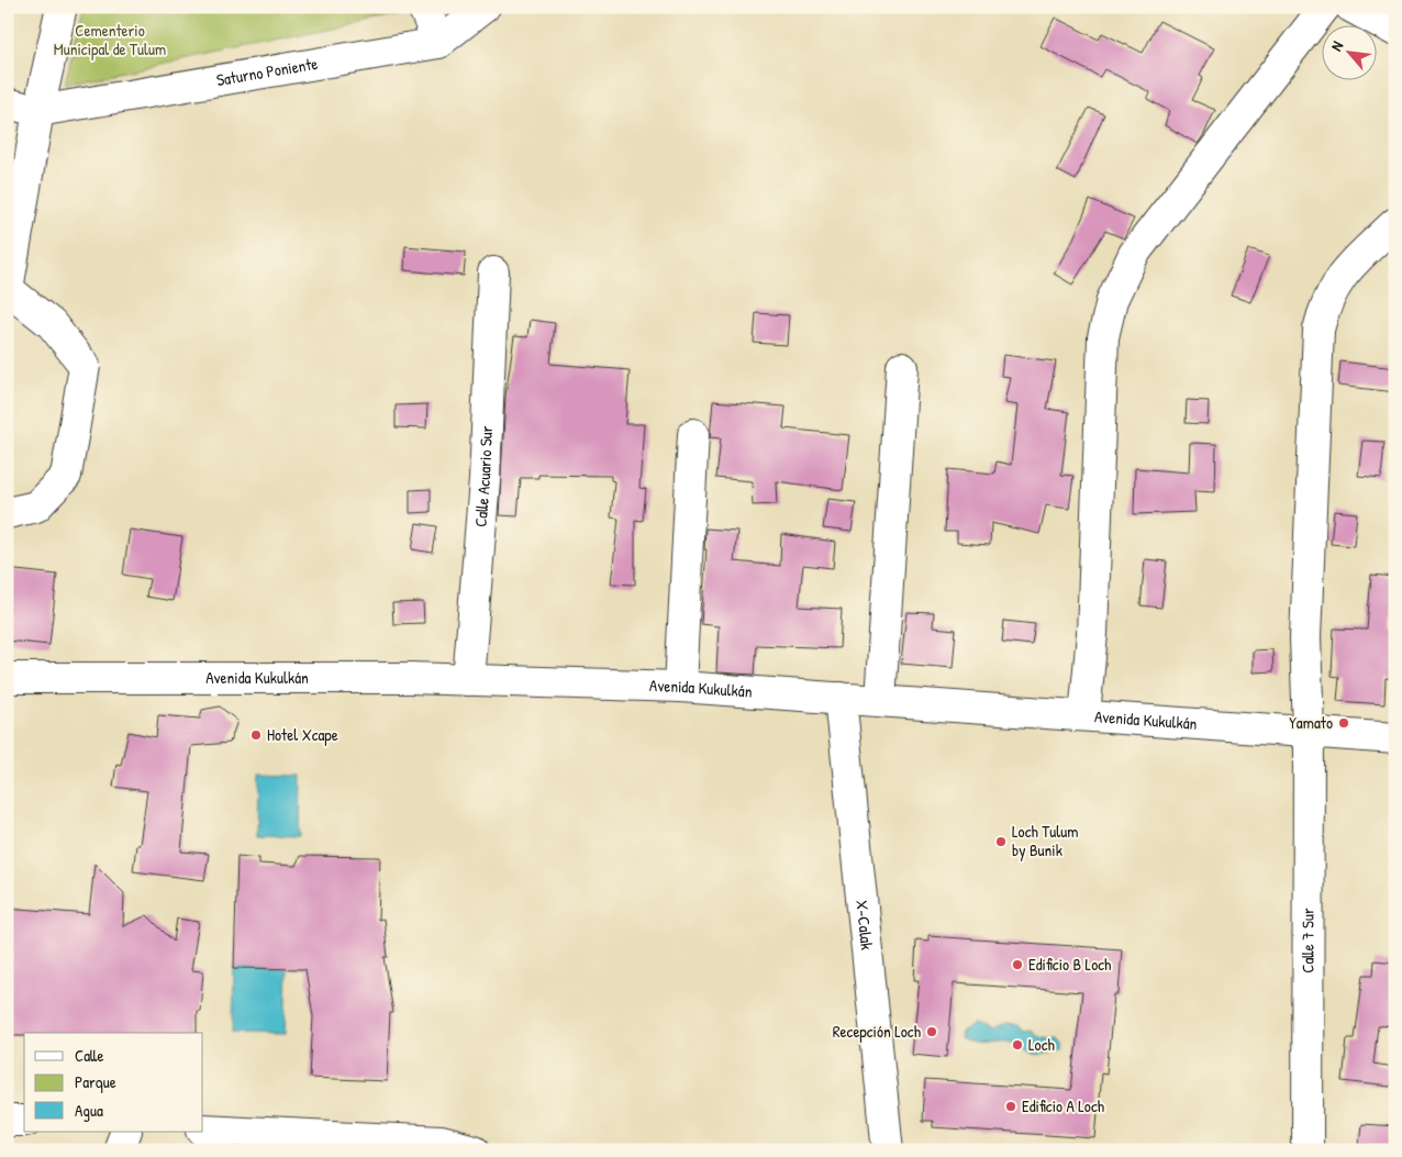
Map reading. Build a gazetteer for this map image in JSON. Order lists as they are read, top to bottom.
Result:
{
  "streets": {
    "street": [
      "Saturno Poniente",
      "Calle Acuario Sur",
      "Avenida Kukulkán",
      "X-Calak",
      "Calle 7 Sur"
    ]
  },
  "crossings": [
    ["Calle Acuario Sur", "Avenida Kukulkán"],
    ["Avenida Kukulkán", "X-Calak"],
    ["Avenida Kukulkán", "Calle 7 Sur"]
  ],
  "parks": ["Cementerio Municipal de Tulum"],
  "places": [
    "Yamato",
    "Hotel Xcape",
    "Loch Tulum by Bunik",
    "Edificio B Loch",
    "Recepción Loch",
    "Loch",
    "Edificio A Loch"
  ],
  "legend": ["Calle", "Parque", "Agua"],
  "north": "top left"
}
